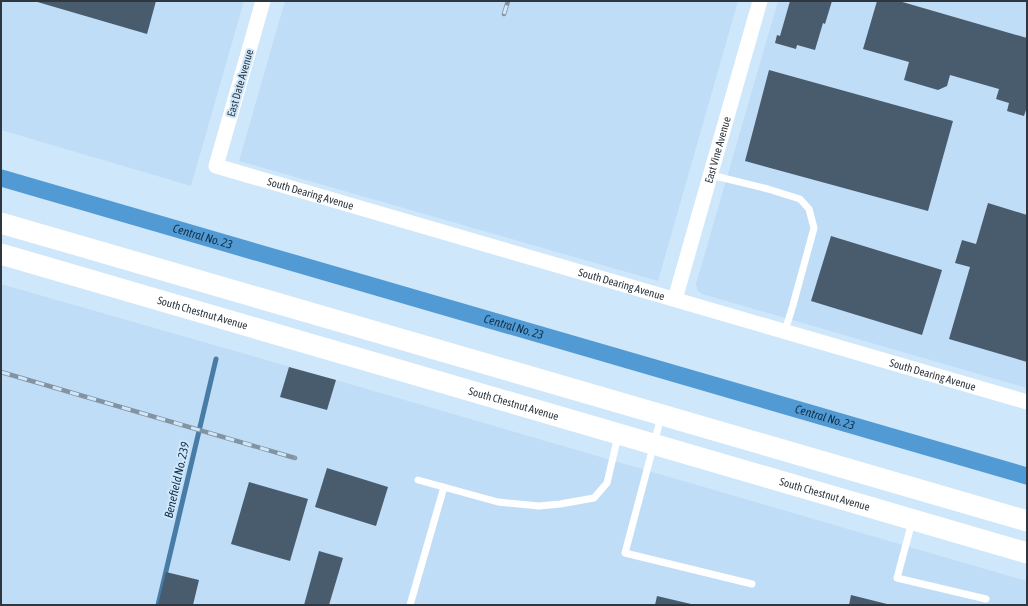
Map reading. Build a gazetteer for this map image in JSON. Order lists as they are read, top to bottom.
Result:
{
  "streets": {
    "main road": ["South Chestnut Avenue"],
    "street": ["East Date Avenue", "East Vine Avenue", "South Dearing Avenue"]
  },
  "crossings": [
    ["East Date Avenue", "South Dearing Avenue"],
    ["East Vine Avenue", "South Dearing Avenue"]
  ],
  "water": ["Central No. 23", "Benefield No. 239"]
}
